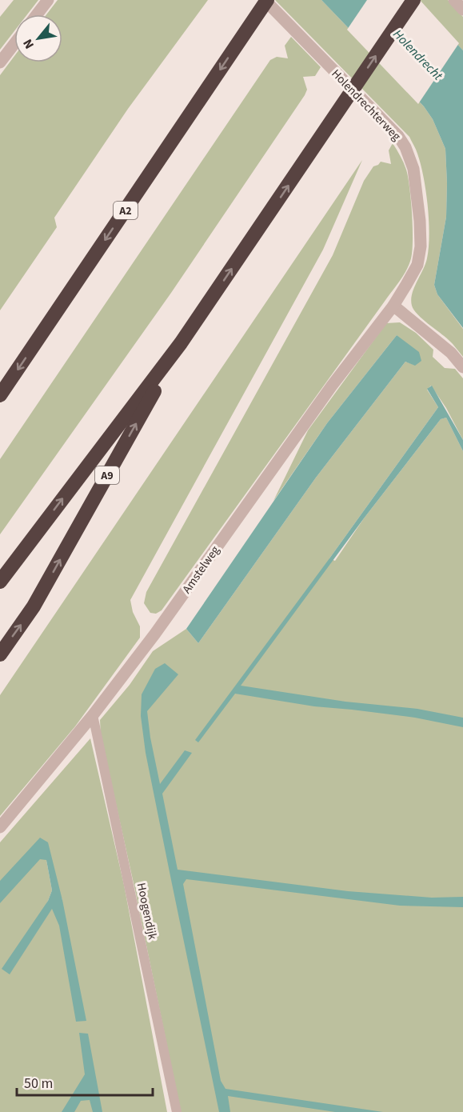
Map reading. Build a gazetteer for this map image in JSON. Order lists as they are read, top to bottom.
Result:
{
  "streets": {
    "highway": ["A2", "A9"],
    "street": ["Holendrechterweg", "Amstelweg"],
    "lane": ["Hoogendijk"]
  },
  "crossings": [
    ["Holendrechterweg", "A2"],
    ["Holendrechterweg", "Amstelweg"],
    ["Amstelweg", "Hoogendijk"]
  ],
  "water": ["Holendrecht"],
  "scale_bar": "50 m",
  "north": "bottom left"
}
